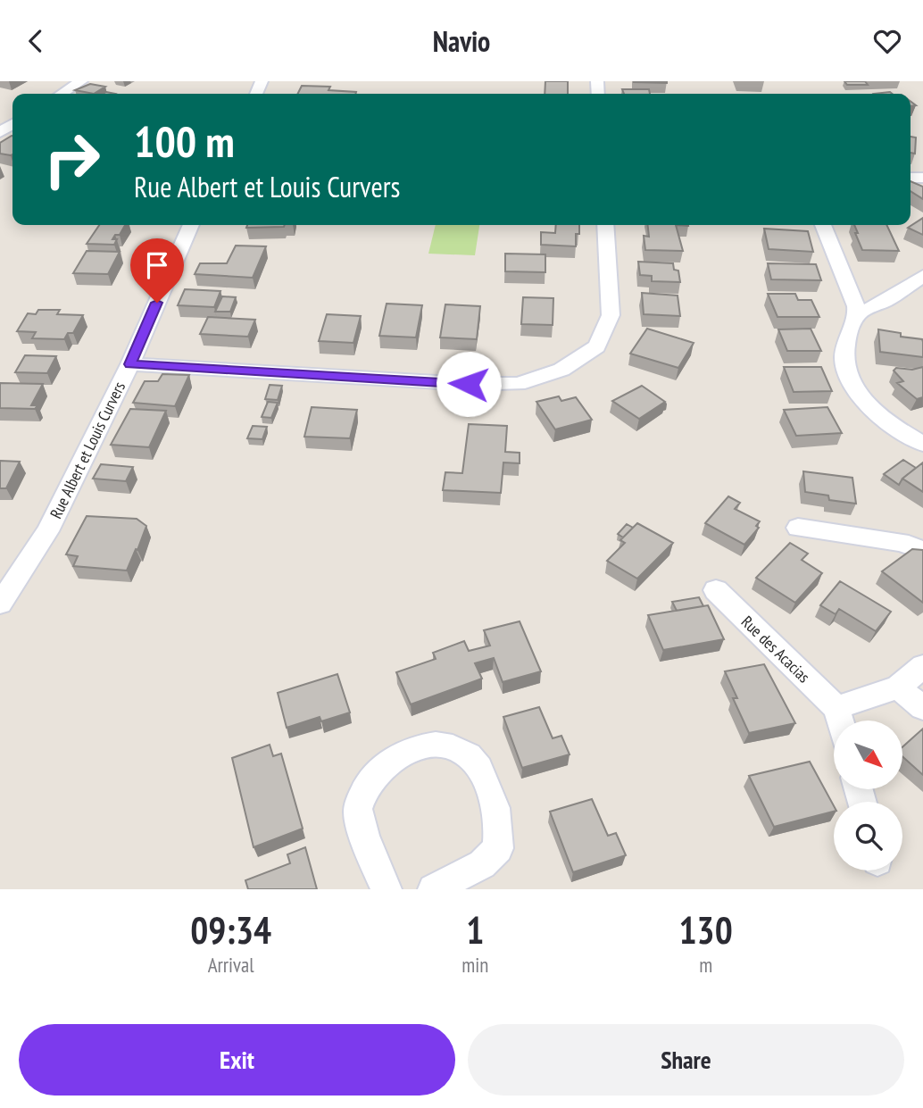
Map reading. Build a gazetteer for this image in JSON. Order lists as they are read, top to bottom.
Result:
{
  "streets": {
    "street": ["Rue Albert et Louis Curvers", "Rue des Acacias"]
  },
  "north": "bottom right",
  "page": {
    "header": "Navio",
    "turn": ["100 m", "Rue Albert et Louis Curvers"],
    "eta": [
      "09:34",
      "Arrival",
      "1",
      "min",
      "130",
      "m"
    ],
    "buttons": ["Exit", "Share"]
  }
}
